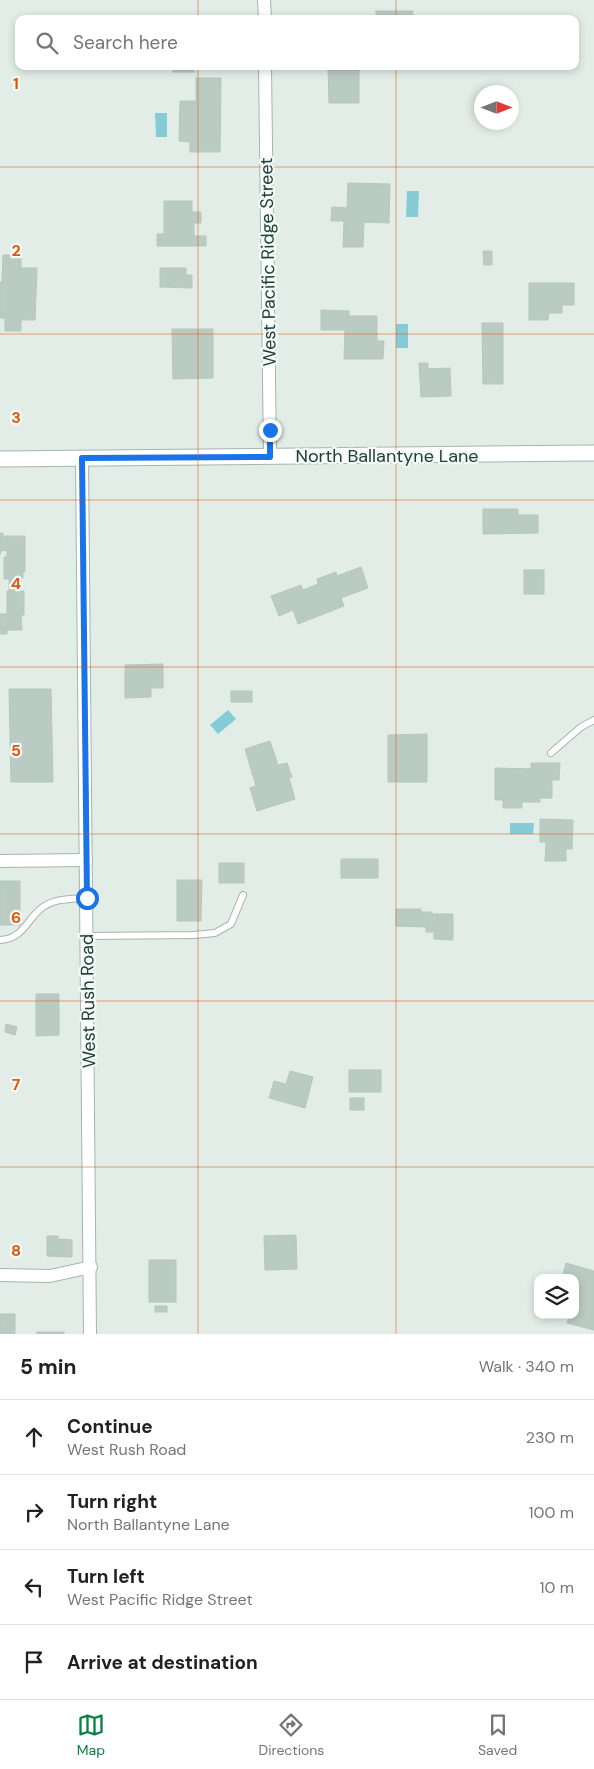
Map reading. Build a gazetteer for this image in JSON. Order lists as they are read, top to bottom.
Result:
{
  "streets": {
    "street": ["West Pacific Ridge Street", "North Ballantyne Lane", "West Rush Road"]
  },
  "crossings": [
    ["West Pacific Ridge Street", "North Ballantyne Lane"],
    ["North Ballantyne Lane", "West Rush Road"]
  ],
  "north": "right",
  "page": {
    "search": "Search here",
    "heading": ["5 min", "Walk · 340 m"],
    "list": [
      ["Continue", "West Rush Road", "230 m"],
      ["Turn right", "North Ballantyne Lane", "100 m"],
      ["Turn left", "West Pacific Ridge Street", "10 m"],
      "Arrive at destination"
    ],
    "nav": ["Map", "Directions", "Saved"]
  },
  "grid": {
    "rows": [
      "1",
      "2",
      "3",
      "4",
      "5",
      "6",
      "7",
      "8"
    ]
  }
}
